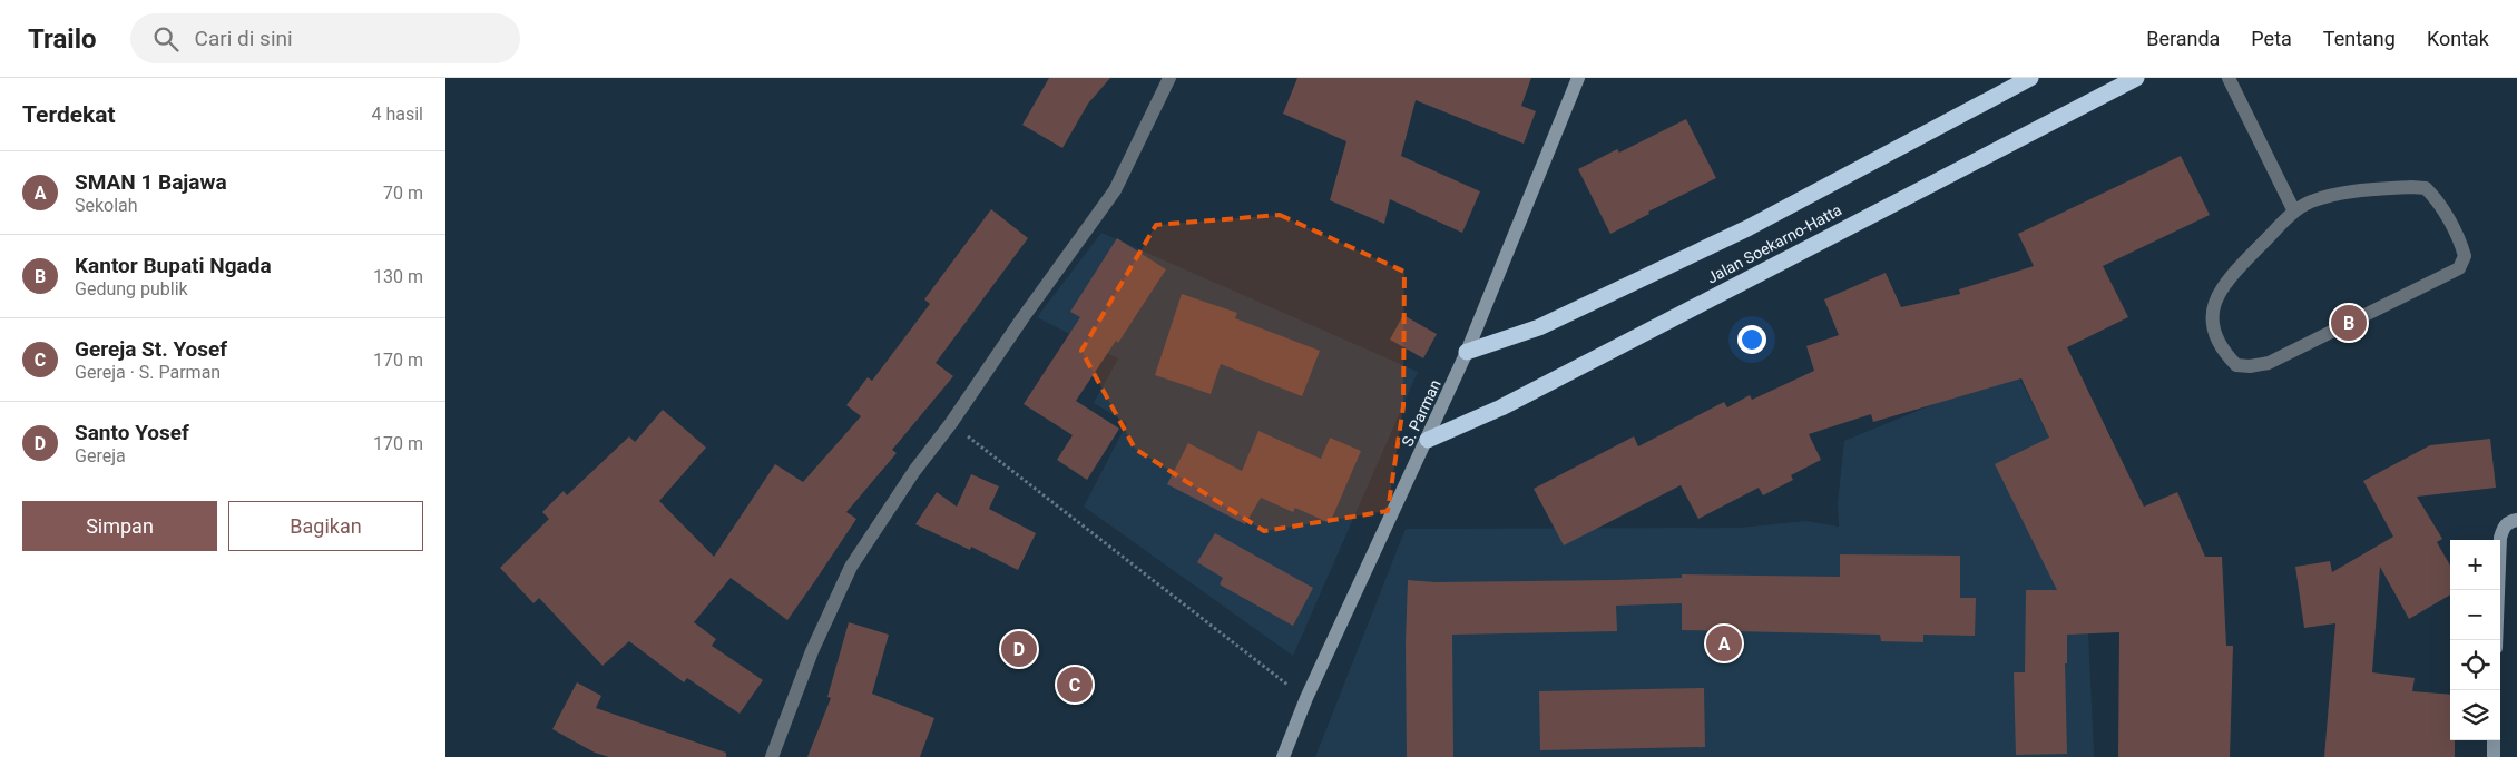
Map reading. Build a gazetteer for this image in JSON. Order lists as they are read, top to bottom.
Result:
{
  "streets": {
    "highway": ["Jalan Soekarno-Hatta"],
    "street": ["S. Parman"]
  },
  "crossings": [
    ["Jalan Soekarno-Hatta", "S. Parman"]
  ],
  "page": {
    "header": "Trailo",
    "search": "Cari di sini",
    "nav": [
      "Beranda",
      "Peta",
      "Tentang",
      "Kontak"
    ],
    "heading": ["Terdekat", "4 hasil"],
    "list": [
      {
        "mark": "A",
        "name": "SMAN 1 Bajawa",
        "note": "Sekolah",
        "value": "70 m"
      },
      {
        "mark": "B",
        "name": "Kantor Bupati Ngada",
        "note": "Gedung publik",
        "value": "130 m"
      },
      {
        "mark": "C",
        "name": "Gereja St. Yosef",
        "note": "Gereja · S. Parman",
        "value": "170 m"
      },
      {
        "mark": "D",
        "name": "Santo Yosef",
        "note": "Gereja",
        "value": "170 m"
      }
    ],
    "pins": [
      "B",
      "A",
      "D",
      "C"
    ],
    "buttons": ["Simpan", "Bagikan"],
    "map_buttons": ["+", "−"]
  }
}
